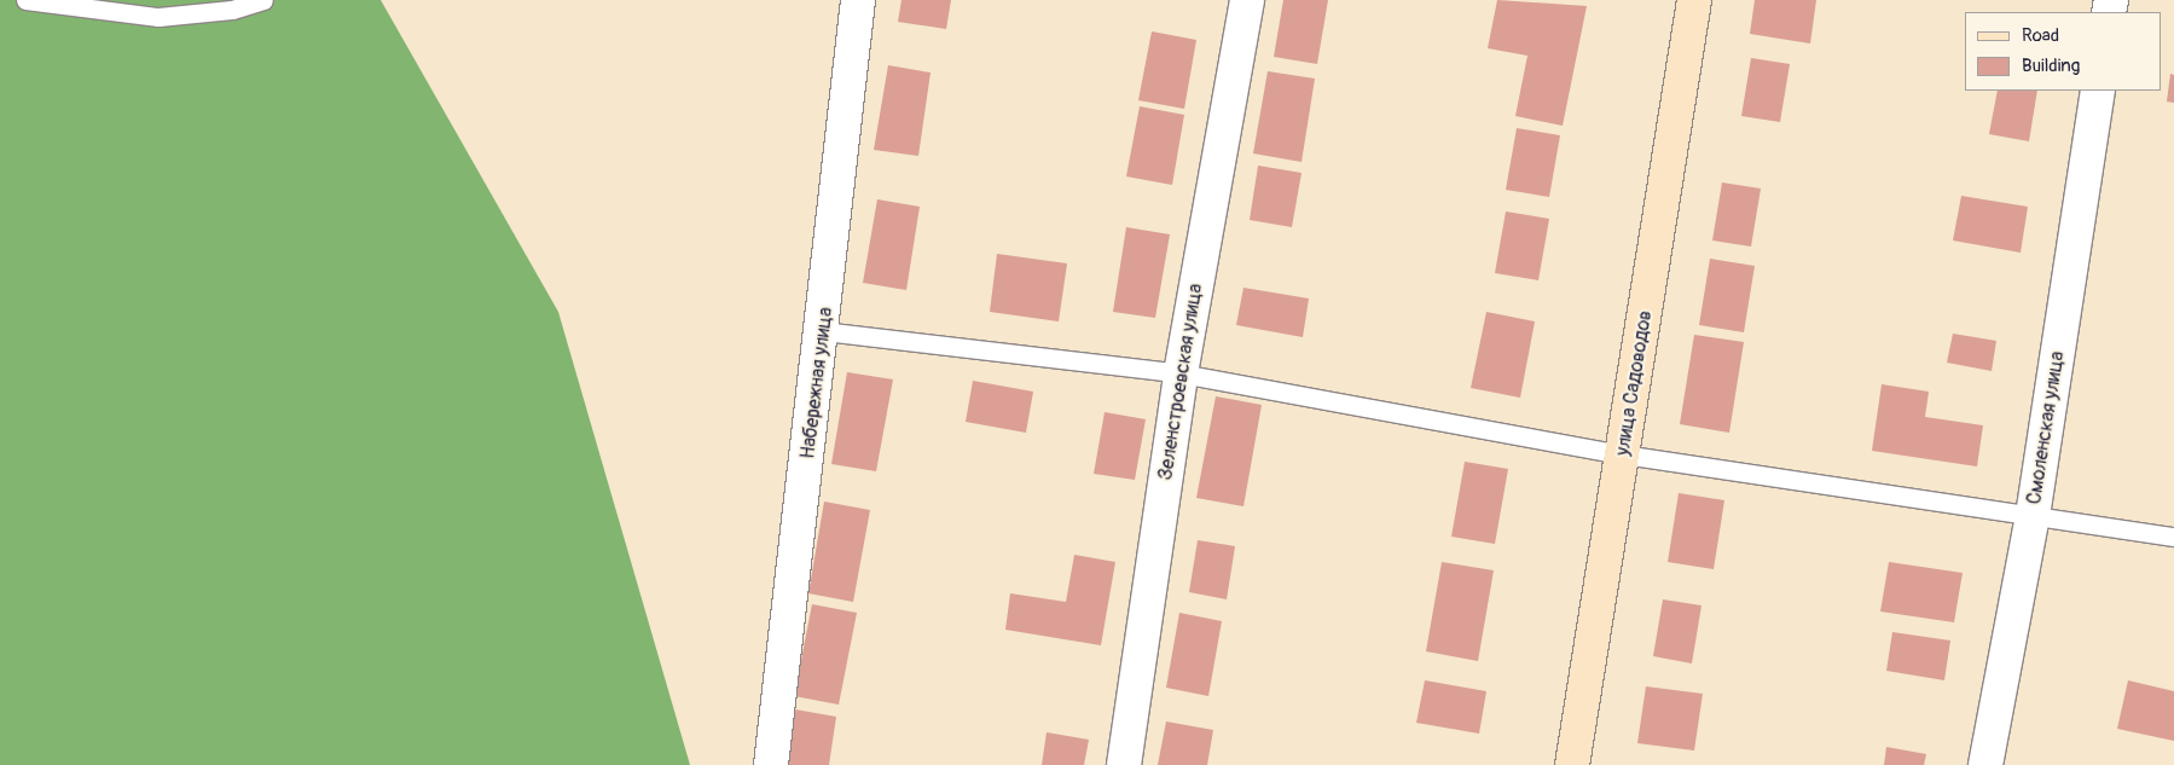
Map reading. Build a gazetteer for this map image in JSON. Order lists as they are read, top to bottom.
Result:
{
  "streets": {
    "main road": ["улица Садоводов"],
    "street": ["Зеленстроевская улица", "Набережная улица", "Смоленская улица"]
  },
  "legend": ["Road", "Building"]
}
